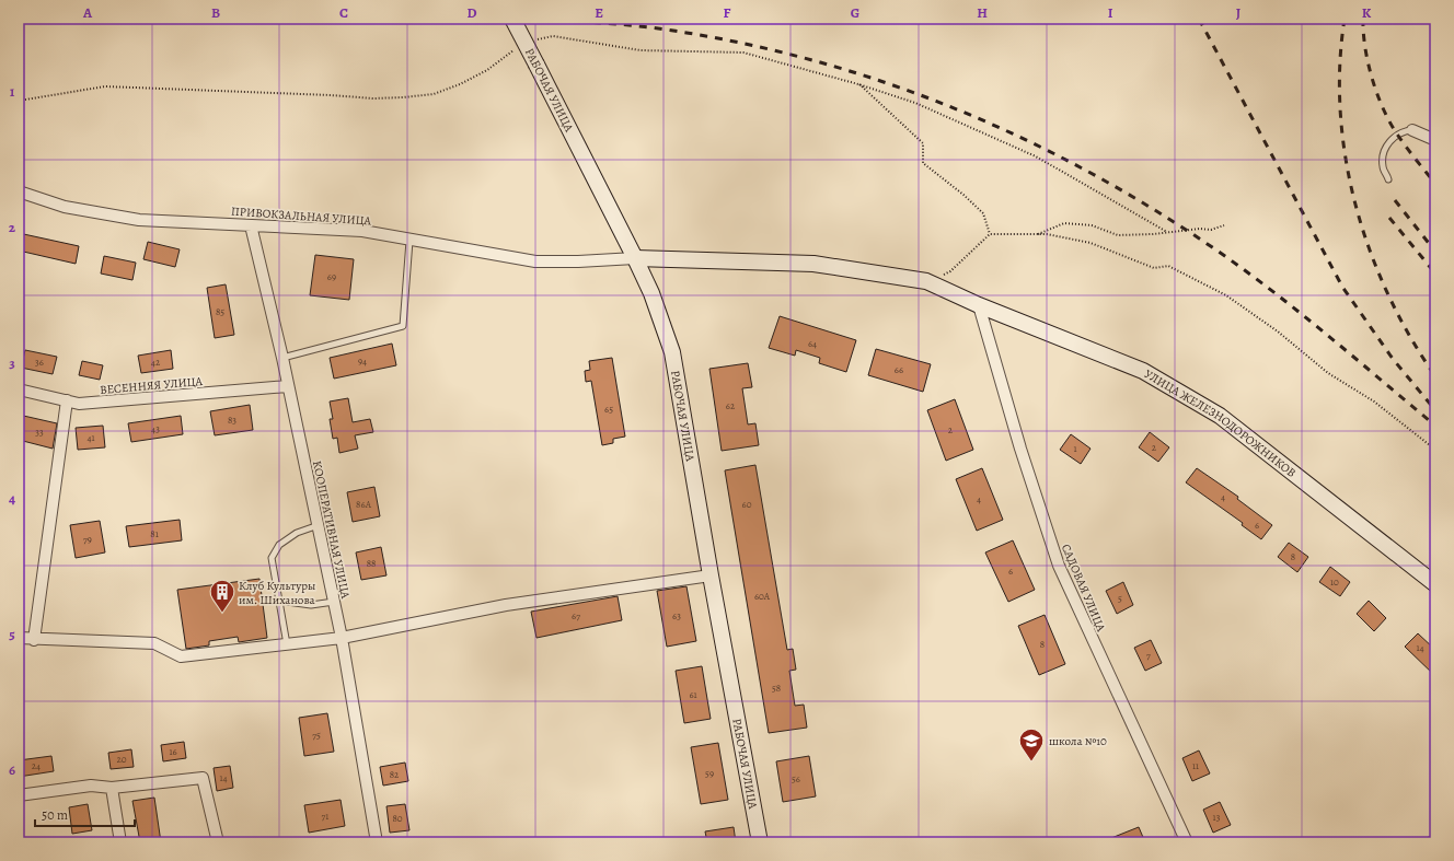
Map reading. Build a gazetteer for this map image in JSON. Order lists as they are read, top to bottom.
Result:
{
  "streets": {
    "street": [
      "РАБОЧАЯ УЛИЦА",
      "ПРИВОКЗАЛЬНАЯ УЛИЦА",
      "ВЕСЕННЯЯ УЛИЦА",
      "УЛИЦА ЖЕЛЕЗНОДОРОЖНИКОВ",
      "КООПЕРАТИВНАЯ УЛИЦА",
      "САДОВАЯ УЛИЦА"
    ]
  },
  "crossings": [
    ["РАБОЧАЯ УЛИЦА", "ПРИВОКЗАЛЬНАЯ УЛИЦА"],
    ["РАБОЧАЯ УЛИЦА", "УЛИЦА ЖЕЛЕЗНОДОРОЖНИКОВ"],
    ["ПРИВОКЗАЛЬНАЯ УЛИЦА", "УЛИЦА ЖЕЛЕЗНОДОРОЖНИКОВ"],
    ["ПРИВОКЗАЛЬНАЯ УЛИЦА", "КООПЕРАТИВНАЯ УЛИЦА"],
    ["ВЕСЕННЯЯ УЛИЦА", "КООПЕРАТИВНАЯ УЛИЦА"],
    ["УЛИЦА ЖЕЛЕЗНОДОРОЖНИКОВ", "САДОВАЯ УЛИЦА"]
  ],
  "places": {
    "building": ["Клуб Культуры им. Шиханова"],
    "school or university": ["школа №10"]
  },
  "house_numbers": [
    "69",
    "85",
    "64",
    "94",
    "36",
    "42",
    "66",
    "62",
    "65",
    "83",
    "43",
    "2",
    "33",
    "41",
    "2",
    "1",
    "4",
    "4",
    "86А",
    "60",
    "6",
    "81",
    "79",
    "8",
    "88",
    "6",
    "10",
    "60А",
    "5",
    "67",
    "63",
    "8",
    "14",
    "7",
    "58",
    "61",
    "75",
    "16",
    "20",
    "24",
    "11",
    "59",
    "82",
    "14",
    "56",
    "71",
    "13",
    "80"
  ],
  "scale_bar": "50 m",
  "grid": {
    "columns": [
      "A",
      "B",
      "C",
      "D",
      "E",
      "F",
      "G",
      "H",
      "I",
      "J",
      "K"
    ],
    "rows": [
      "1",
      "2",
      "3",
      "4",
      "5",
      "6"
    ]
  }
}
